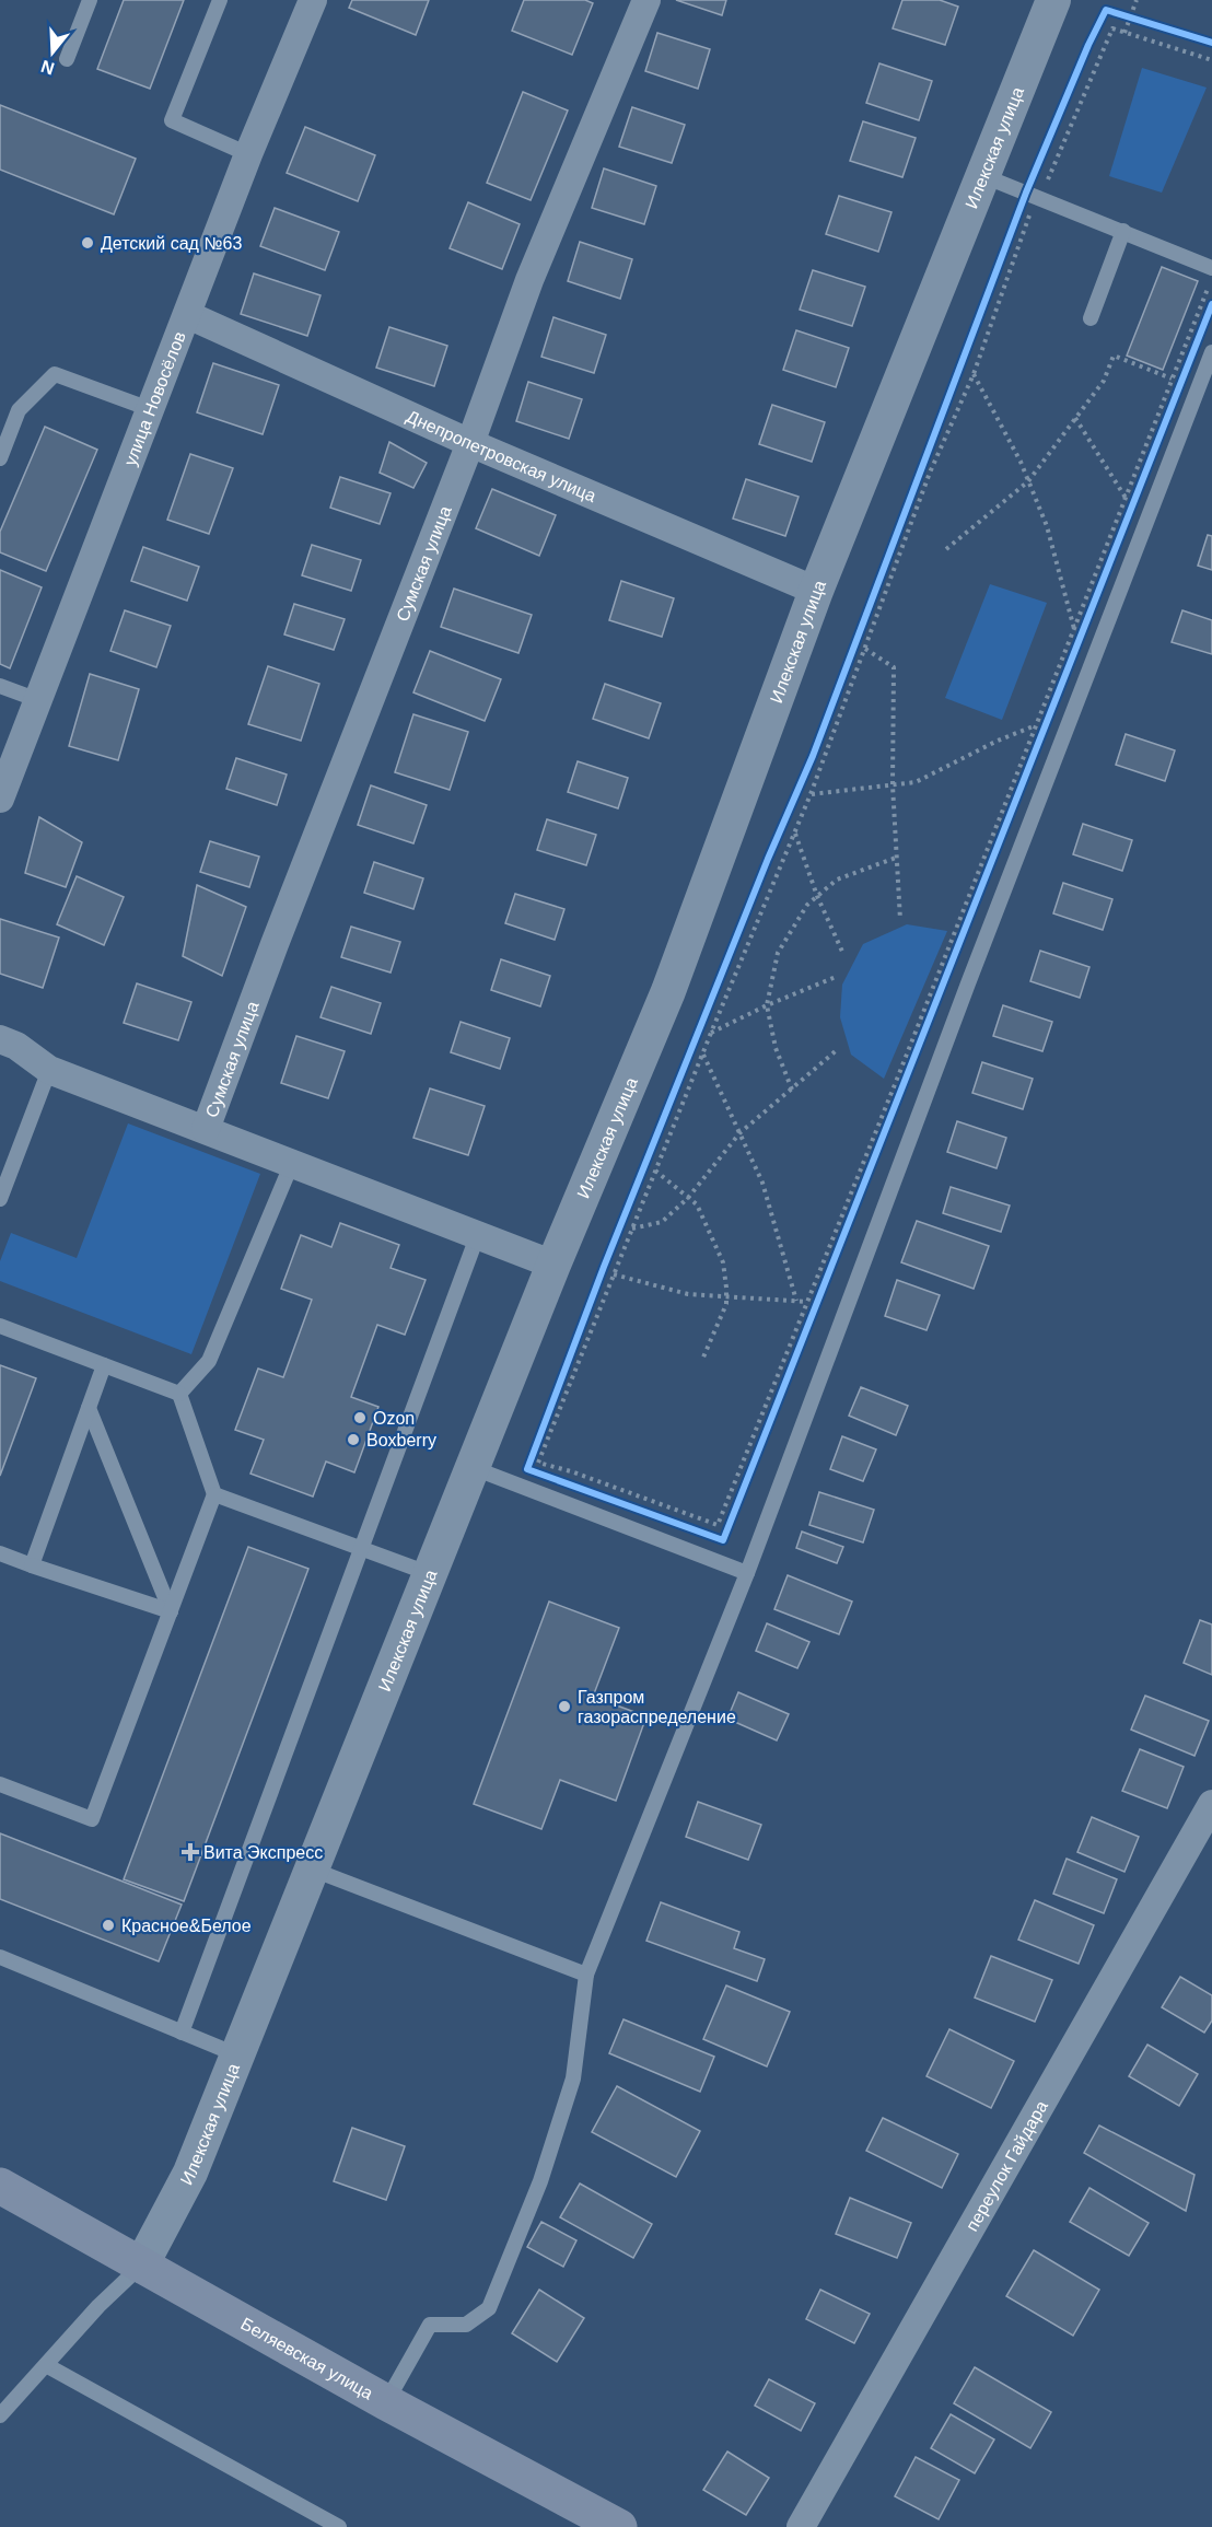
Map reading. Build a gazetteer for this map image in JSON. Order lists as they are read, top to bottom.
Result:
{
  "streets": {
    "main road": ["Беляевская улица"],
    "street": [
      "Илекская улица",
      "улица Новосёлов",
      "Днепропетровская улица",
      "Сумская улица",
      "переулок Гайдара"
    ]
  },
  "crossings": [
    ["Илекская улица", "Днепропетровская улица"],
    ["Илекская улица", "Беляевская улица"],
    ["улица Новосёлов", "Днепропетровская улица"],
    ["Днепропетровская улица", "Сумская улица"]
  ],
  "places": {
    "other": [
      "Детский сад №63",
      "Ozon",
      "Boxberry",
      "Газпром газораспределение",
      "Красное&Белое"
    ],
    "health": ["Вита Экспресс"]
  },
  "north": "bottom"
}
